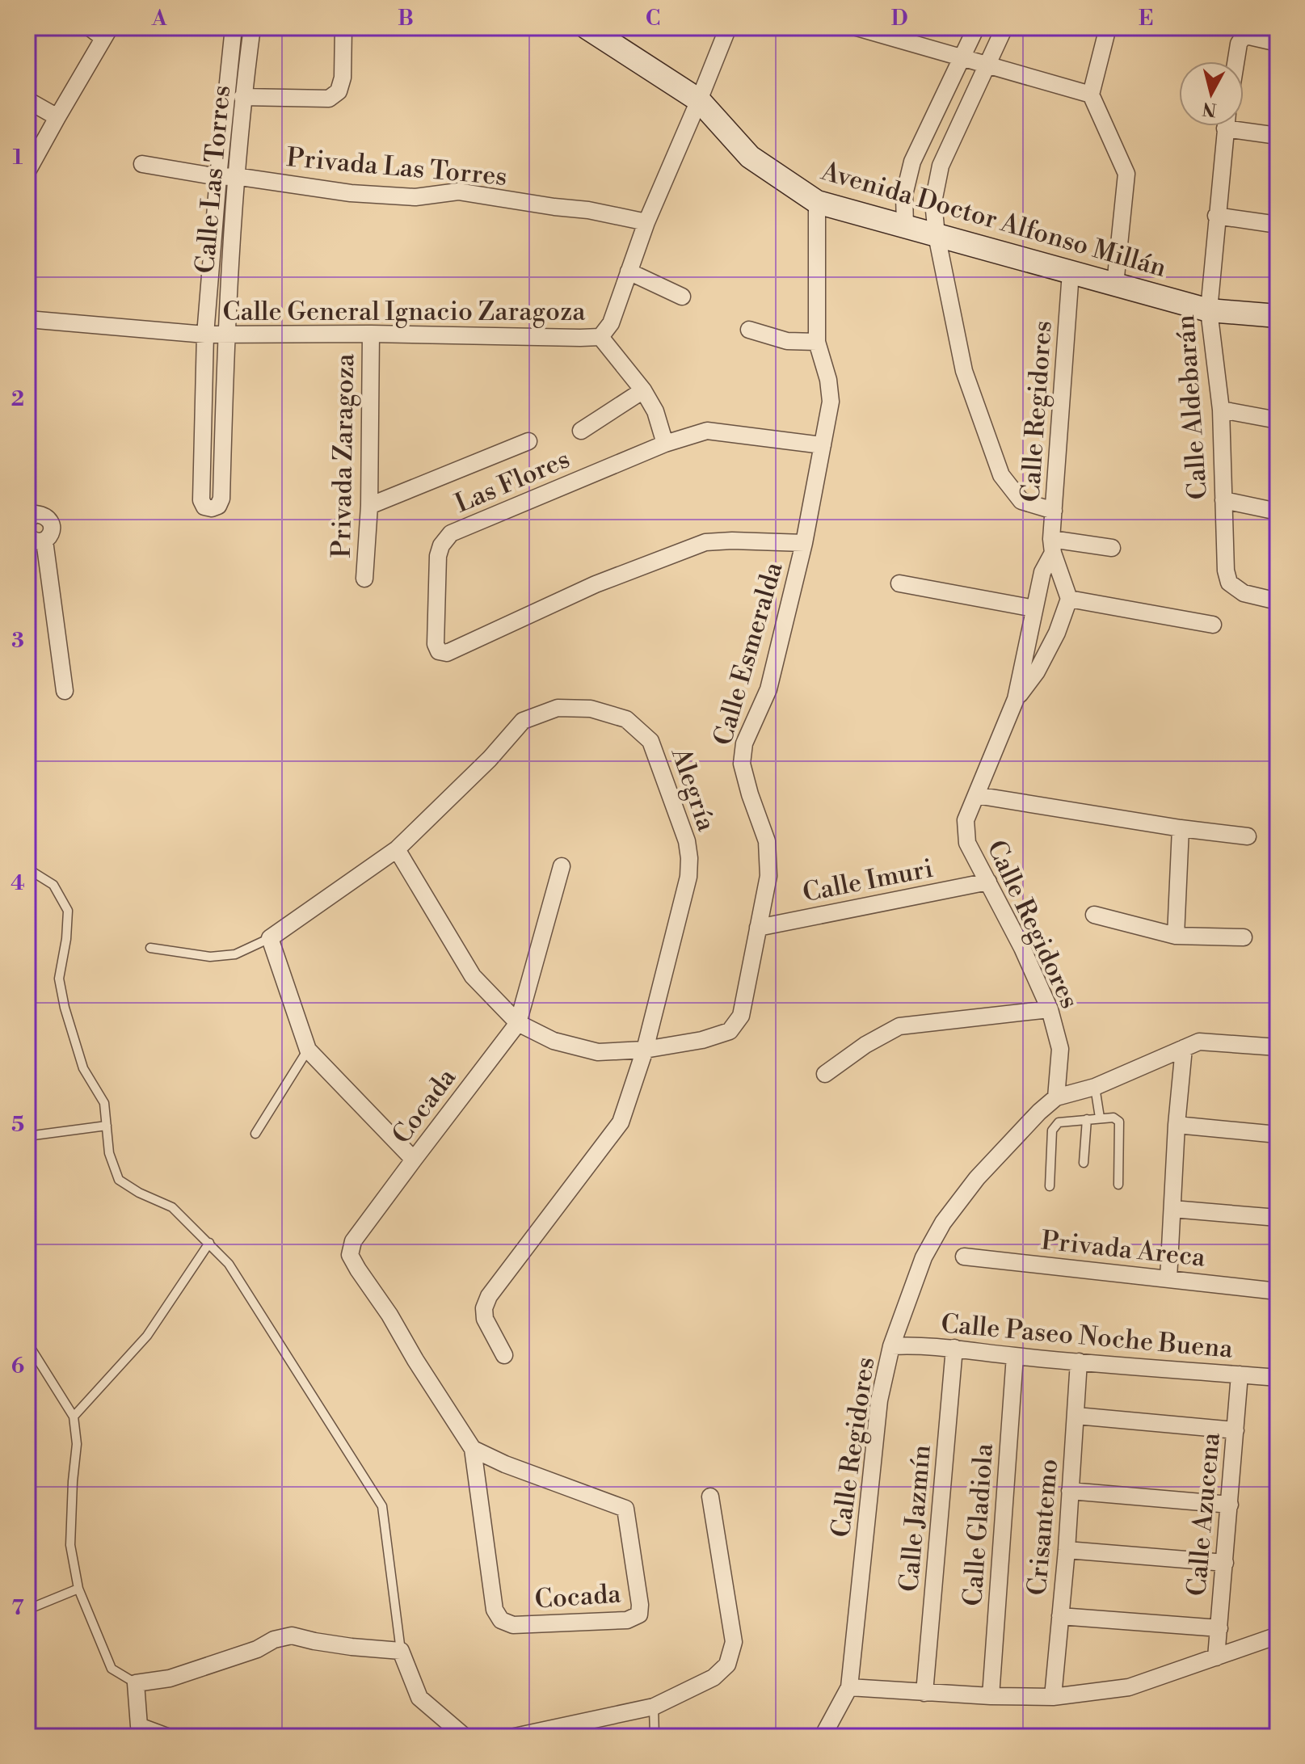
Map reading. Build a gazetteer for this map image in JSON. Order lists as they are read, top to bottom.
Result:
{
  "streets": {
    "main road": ["Avenida Doctor Alfonso Millán"],
    "street": [
      "Privada Las Torres",
      "Calle Las Torres",
      "Calle General Ignacio Zaragoza",
      "Calle Aldebarán",
      "Calle Regidores",
      "Privada Zaragoza",
      "Las Flores",
      "Calle Esmeralda",
      "Alegría",
      "Calle Imuri",
      "Cocada",
      "Privada Areca",
      "Calle Paseo Noche Buena",
      "Calle Azucena",
      "Calle Jazmín",
      "Calle Gladiola",
      "Crisantemo"
    ]
  },
  "crossings": [
    ["Privada Las Torres", "Calle Las Torres"],
    ["Privada Las Torres", "Calle General Ignacio Zaragoza"],
    ["Calle Las Torres", "Calle General Ignacio Zaragoza"],
    ["Avenida Doctor Alfonso Millán", "Calle General Ignacio Zaragoza"],
    ["Avenida Doctor Alfonso Millán", "Calle Aldebarán"],
    ["Avenida Doctor Alfonso Millán", "Calle Regidores"],
    ["Avenida Doctor Alfonso Millán", "Calle Esmeralda"],
    ["Calle General Ignacio Zaragoza", "Privada Zaragoza"],
    ["Calle Regidores", "Calle Imuri"],
    ["Calle Regidores", "Calle Paseo Noche Buena"],
    ["Las Flores", "Calle Esmeralda"],
    ["Calle Esmeralda", "Alegría"],
    ["Calle Esmeralda", "Calle Imuri"],
    ["Calle Esmeralda", "Cocada"],
    ["Calle Paseo Noche Buena", "Calle Azucena"],
    ["Calle Paseo Noche Buena", "Calle Jazmín"],
    ["Calle Paseo Noche Buena", "Calle Gladiola"],
    ["Calle Paseo Noche Buena", "Crisantemo"]
  ],
  "north": "bottom",
  "grid": {
    "columns": [
      "A",
      "B",
      "C",
      "D",
      "E"
    ],
    "rows": [
      "1",
      "2",
      "3",
      "4",
      "5",
      "6",
      "7"
    ]
  }
}
